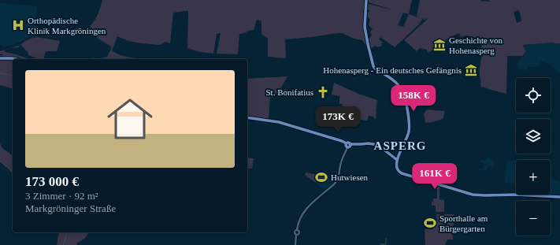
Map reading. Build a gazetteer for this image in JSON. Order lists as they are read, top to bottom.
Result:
{
  "districts": ["ASPERG"],
  "places": {
    "hospital": ["Orthopädische Klinik Markgröningen"],
    "museum": ["Geschichte von Hohenasperg", "Hohenasperg - Ein deutsches Gefängnis"],
    "church": ["St. Bonifatius"],
    "sports": ["Hutwiesen", "Sporthalle am Bürgergarten"]
  },
  "page": {
    "list": [
      {
        "name": "173 000 €",
        "note": "3 Zimmer · 92 m² · Markgröninger Straße"
      }
    ],
    "map_buttons": ["+", "−"],
    "price": ["158K €", "173K €", "161K €"]
  }
}
